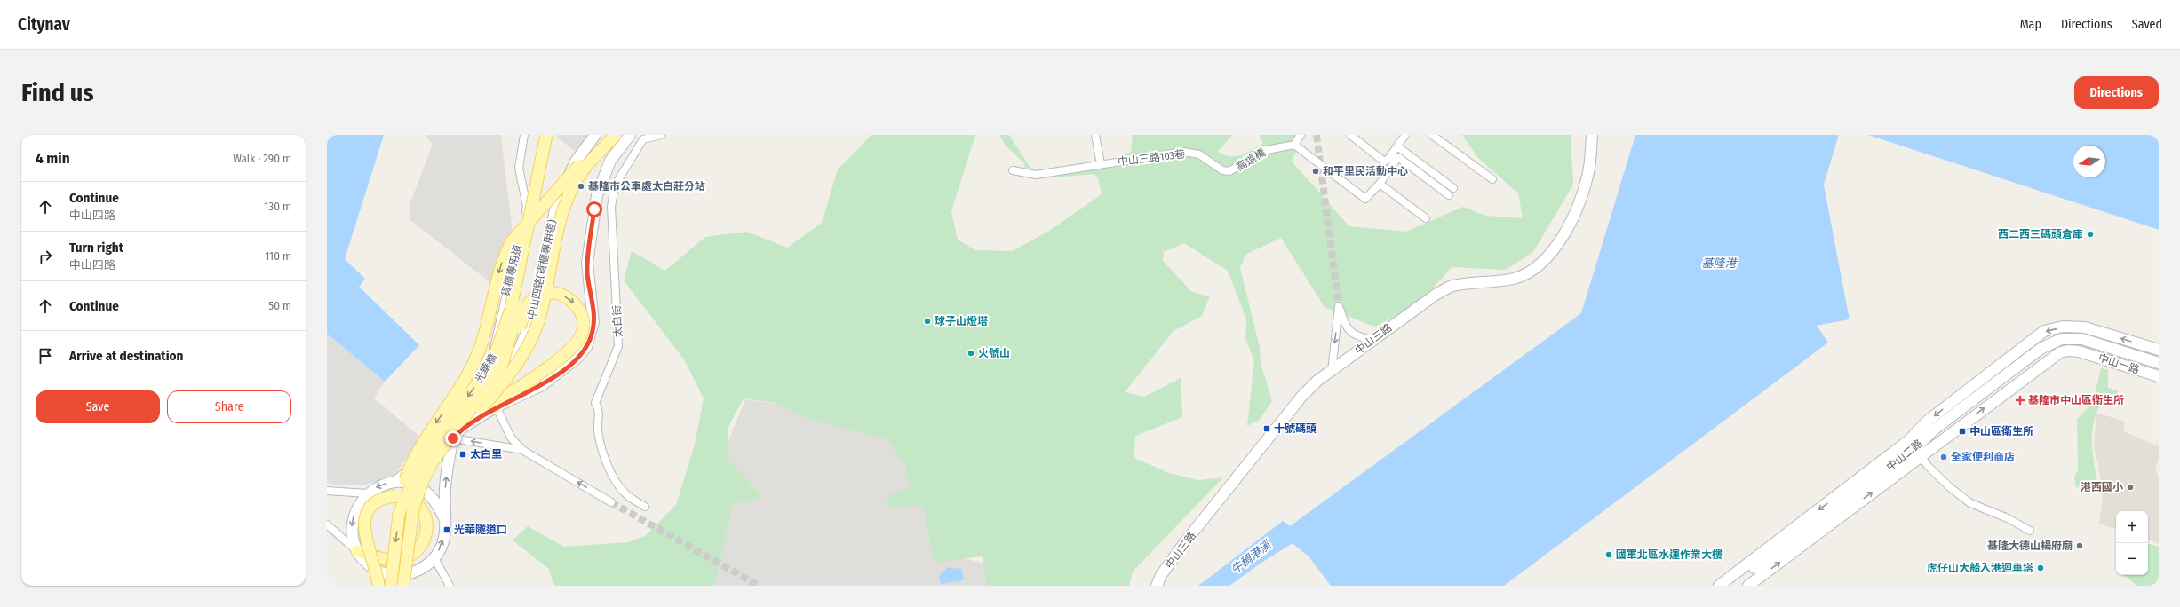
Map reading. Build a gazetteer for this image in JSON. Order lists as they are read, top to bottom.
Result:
{
  "streets": {
    "main road": ["光華橋"],
    "street": [
      "中山三路103巷",
      "高遠橋",
      "中山四路(貨櫃專用道)",
      "貨櫃專用道",
      "太白街",
      "中山三路",
      "中山一路",
      "中山二路"
    ]
  },
  "crossings": [
    ["中山三路103巷", "高遠橋"],
    ["中山四路(貨櫃專用道)", "貨櫃專用道"],
    ["中山一路", "中山二路"]
  ],
  "water": ["基隆港", "牛稠港溪"],
  "places": {
    "other": [
      "和平里民活動中心",
      "基隆市公車處太白莊分站",
      "西二西三碼頭倉庫",
      "球子山燈塔",
      "火號山",
      "全家便利商店",
      "港西國小",
      "基隆大德山楊府廟",
      "國軍北區水運作業大樓",
      "虎仔山大船入港迴車塔"
    ],
    "health": ["基隆市中山區衛生所"],
    "transit": [
      "十號碼頭",
      "中山區衛生所",
      "太白里",
      "光華隧道口"
    ]
  },
  "north": "left",
  "page": {
    "header": "Citynav",
    "nav": ["Map", "Directions", "Saved"],
    "buttons": [
      "Directions",
      ["Save", "Share"]
    ],
    "title": "Find us",
    "heading": ["4 min", "Walk · 290 m"],
    "list": [
      ["Continue", "中山四路", "130 m"],
      ["Turn right", "中山四路", "110 m"],
      ["Continue", "50 m"],
      "Arrive at destination"
    ],
    "map_buttons": ["+", "−"]
  }
}
